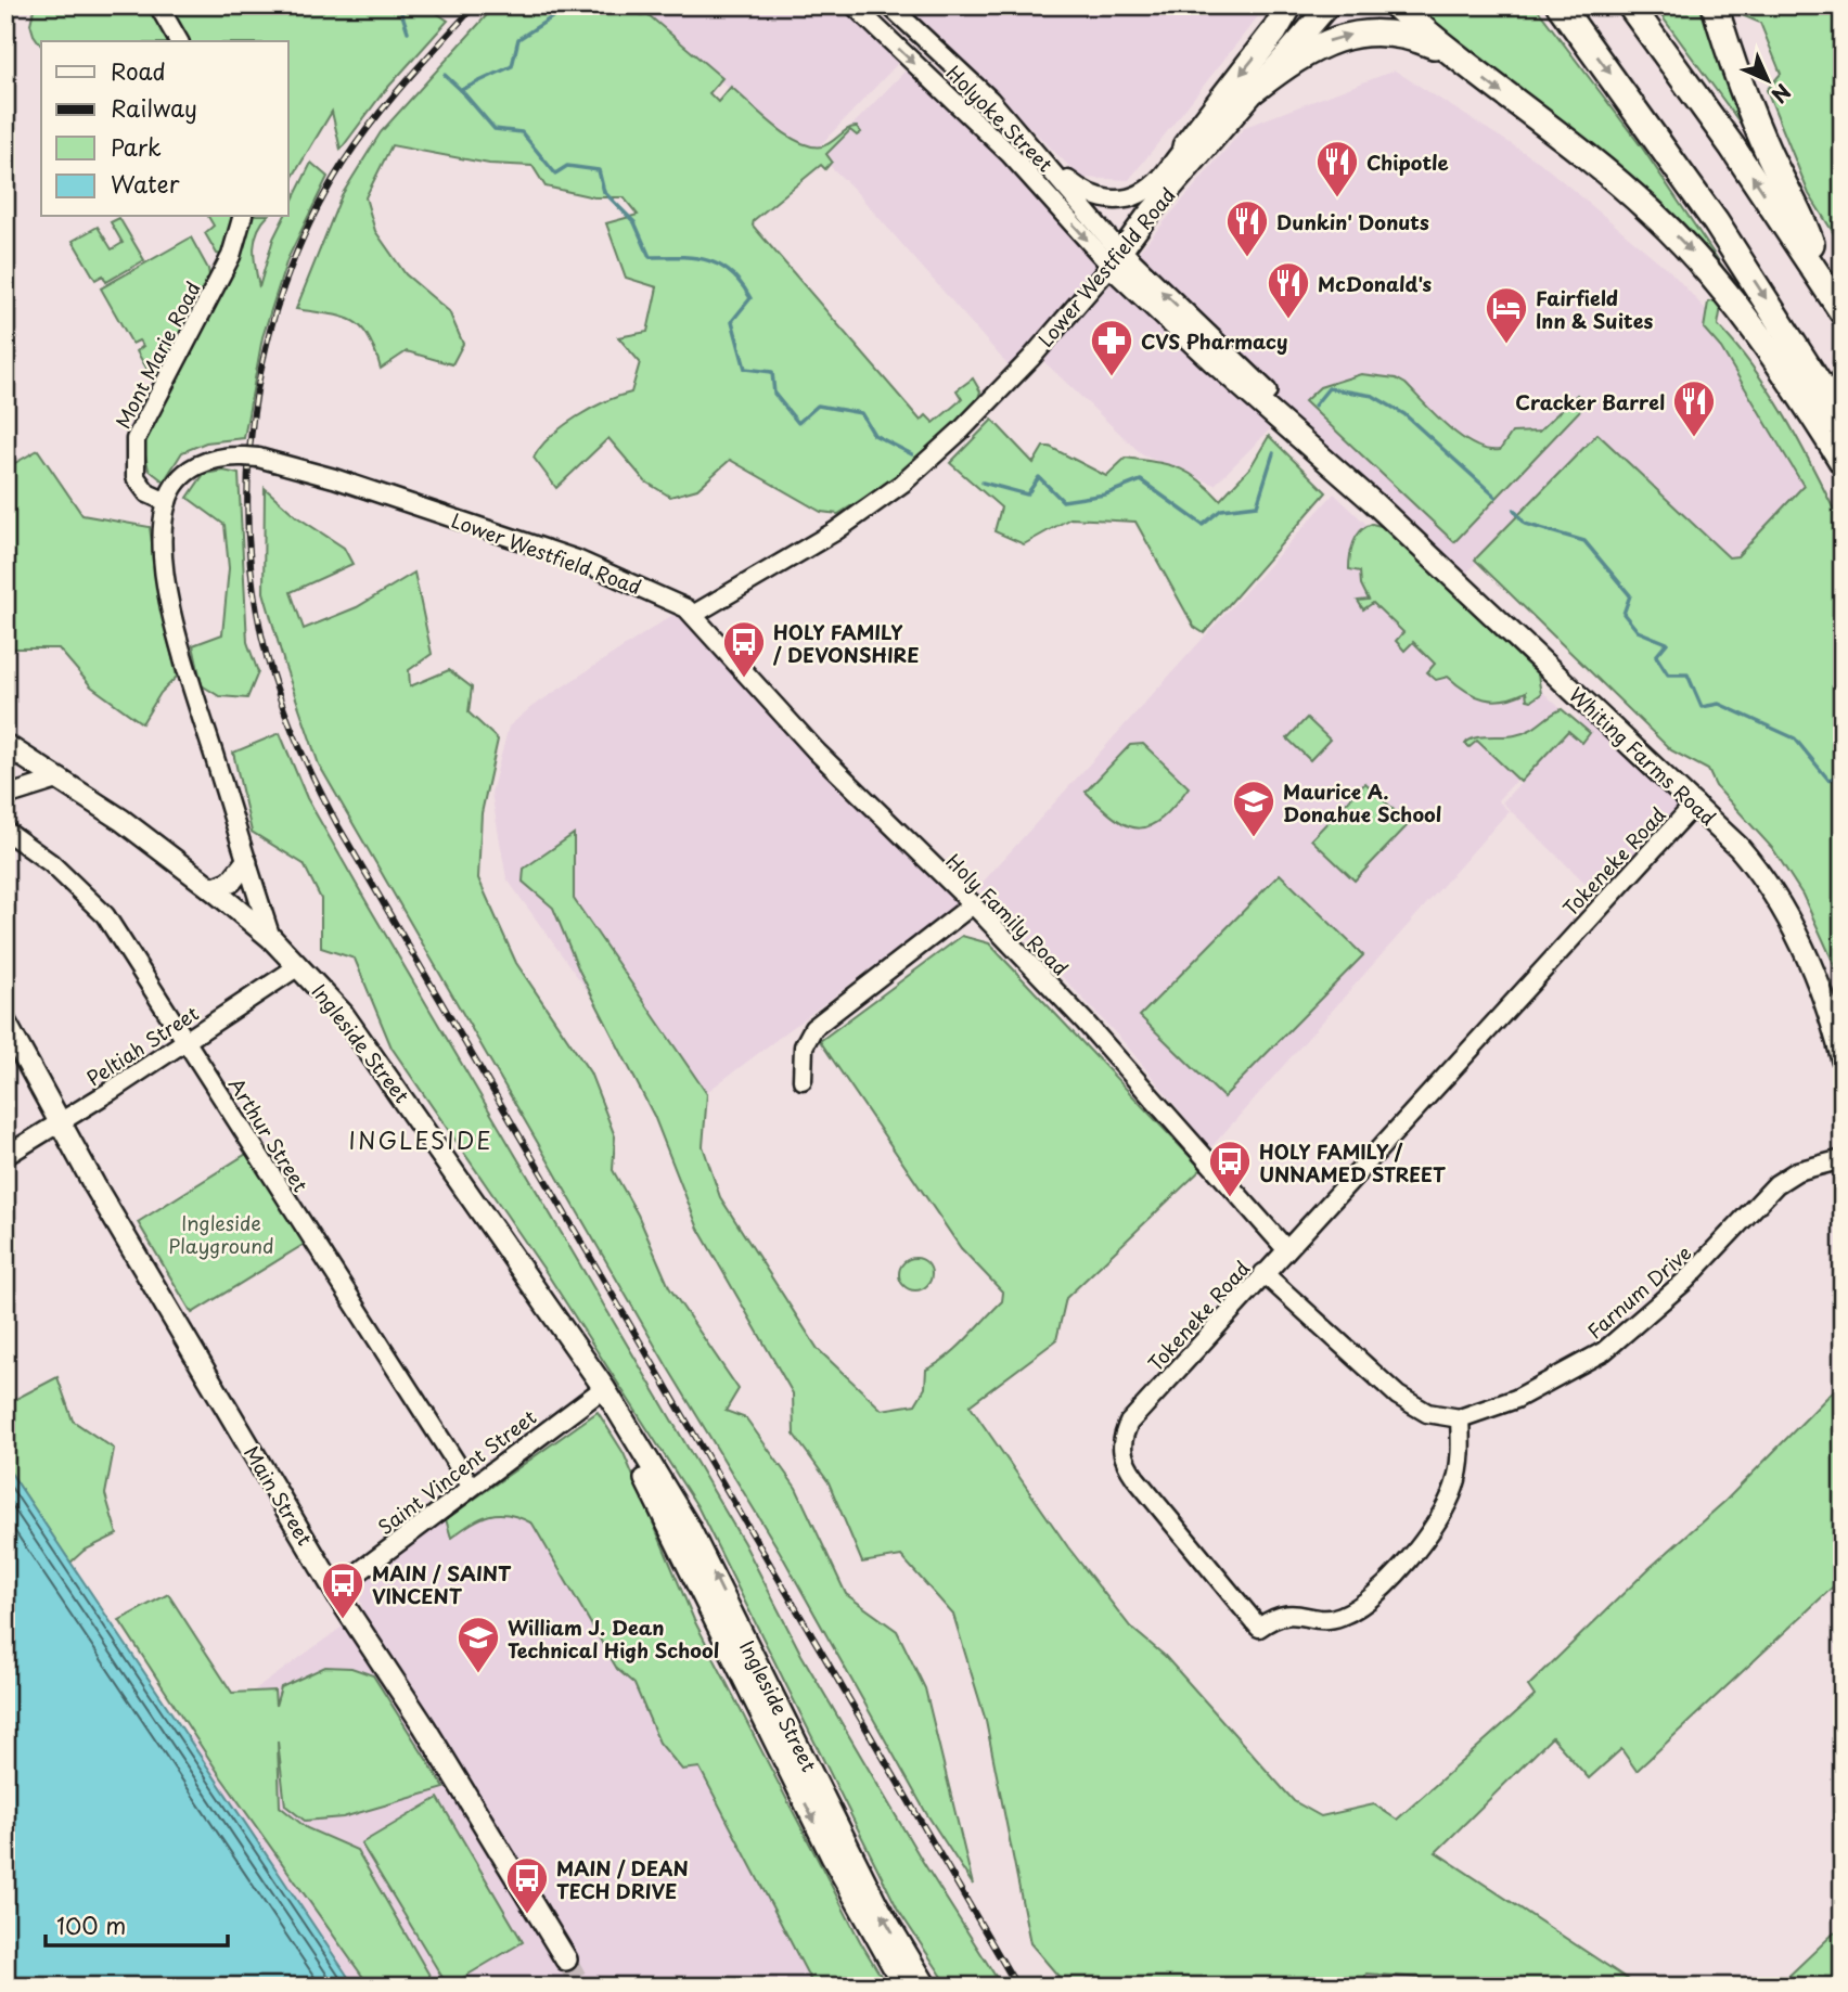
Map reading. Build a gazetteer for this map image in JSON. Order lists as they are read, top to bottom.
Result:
{
  "streets": {
    "main road": [
      "Lower Westfield Road",
      "Whiting Farms Road",
      "Ingleside Street",
      "Main Street"
    ],
    "street": [
      "Holyoke Street",
      "Mont Marie Road",
      "Tokeneke Road",
      "Holy Family Road",
      "Peltiah Street",
      "Arthur Street",
      "Farnum Drive",
      "Saint Vincent Street"
    ]
  },
  "crossings": [
    ["Holyoke Street", "Lower Westfield Road"],
    ["Holyoke Street", "Whiting Farms Road"],
    ["Lower Westfield Road", "Mont Marie Road"],
    ["Lower Westfield Road", "Whiting Farms Road"],
    ["Lower Westfield Road", "Holy Family Road"],
    ["Lower Westfield Road", "Ingleside Street"],
    ["Whiting Farms Road", "Tokeneke Road"],
    ["Tokeneke Road", "Holy Family Road"],
    ["Tokeneke Road", "Farnum Drive"],
    ["Ingleside Street", "Peltiah Street"],
    ["Ingleside Street", "Saint Vincent Street"],
    ["Peltiah Street", "Arthur Street"],
    ["Peltiah Street", "Main Street"],
    ["Arthur Street", "Saint Vincent Street"],
    ["Saint Vincent Street", "Main Street"]
  ],
  "districts": ["INGLESIDE"],
  "parks": ["Ingleside Playground"],
  "places": {
    "restaurant": [
      "Chipotle",
      "Dunkin' Donuts",
      "McDonald's",
      "Cracker Barrel"
    ],
    "hotel": ["Fairfield Inn & Suites"],
    "pharmacy": ["CVS Pharmacy"],
    "bus stop": [
      "HOLY FAMILY / DEVONSHIRE",
      "HOLY FAMILY / UNNAMED STREET",
      "MAIN / SAINT VINCENT",
      "MAIN / DEAN TECH DRIVE"
    ],
    "school or university": ["Maurice A. Donahue School", "William J. Dean Technical High School"]
  },
  "legend": [
    "Road",
    "Railway",
    "Park",
    "Water"
  ],
  "scale_bar": "100 m",
  "north": "bottom right"
}
